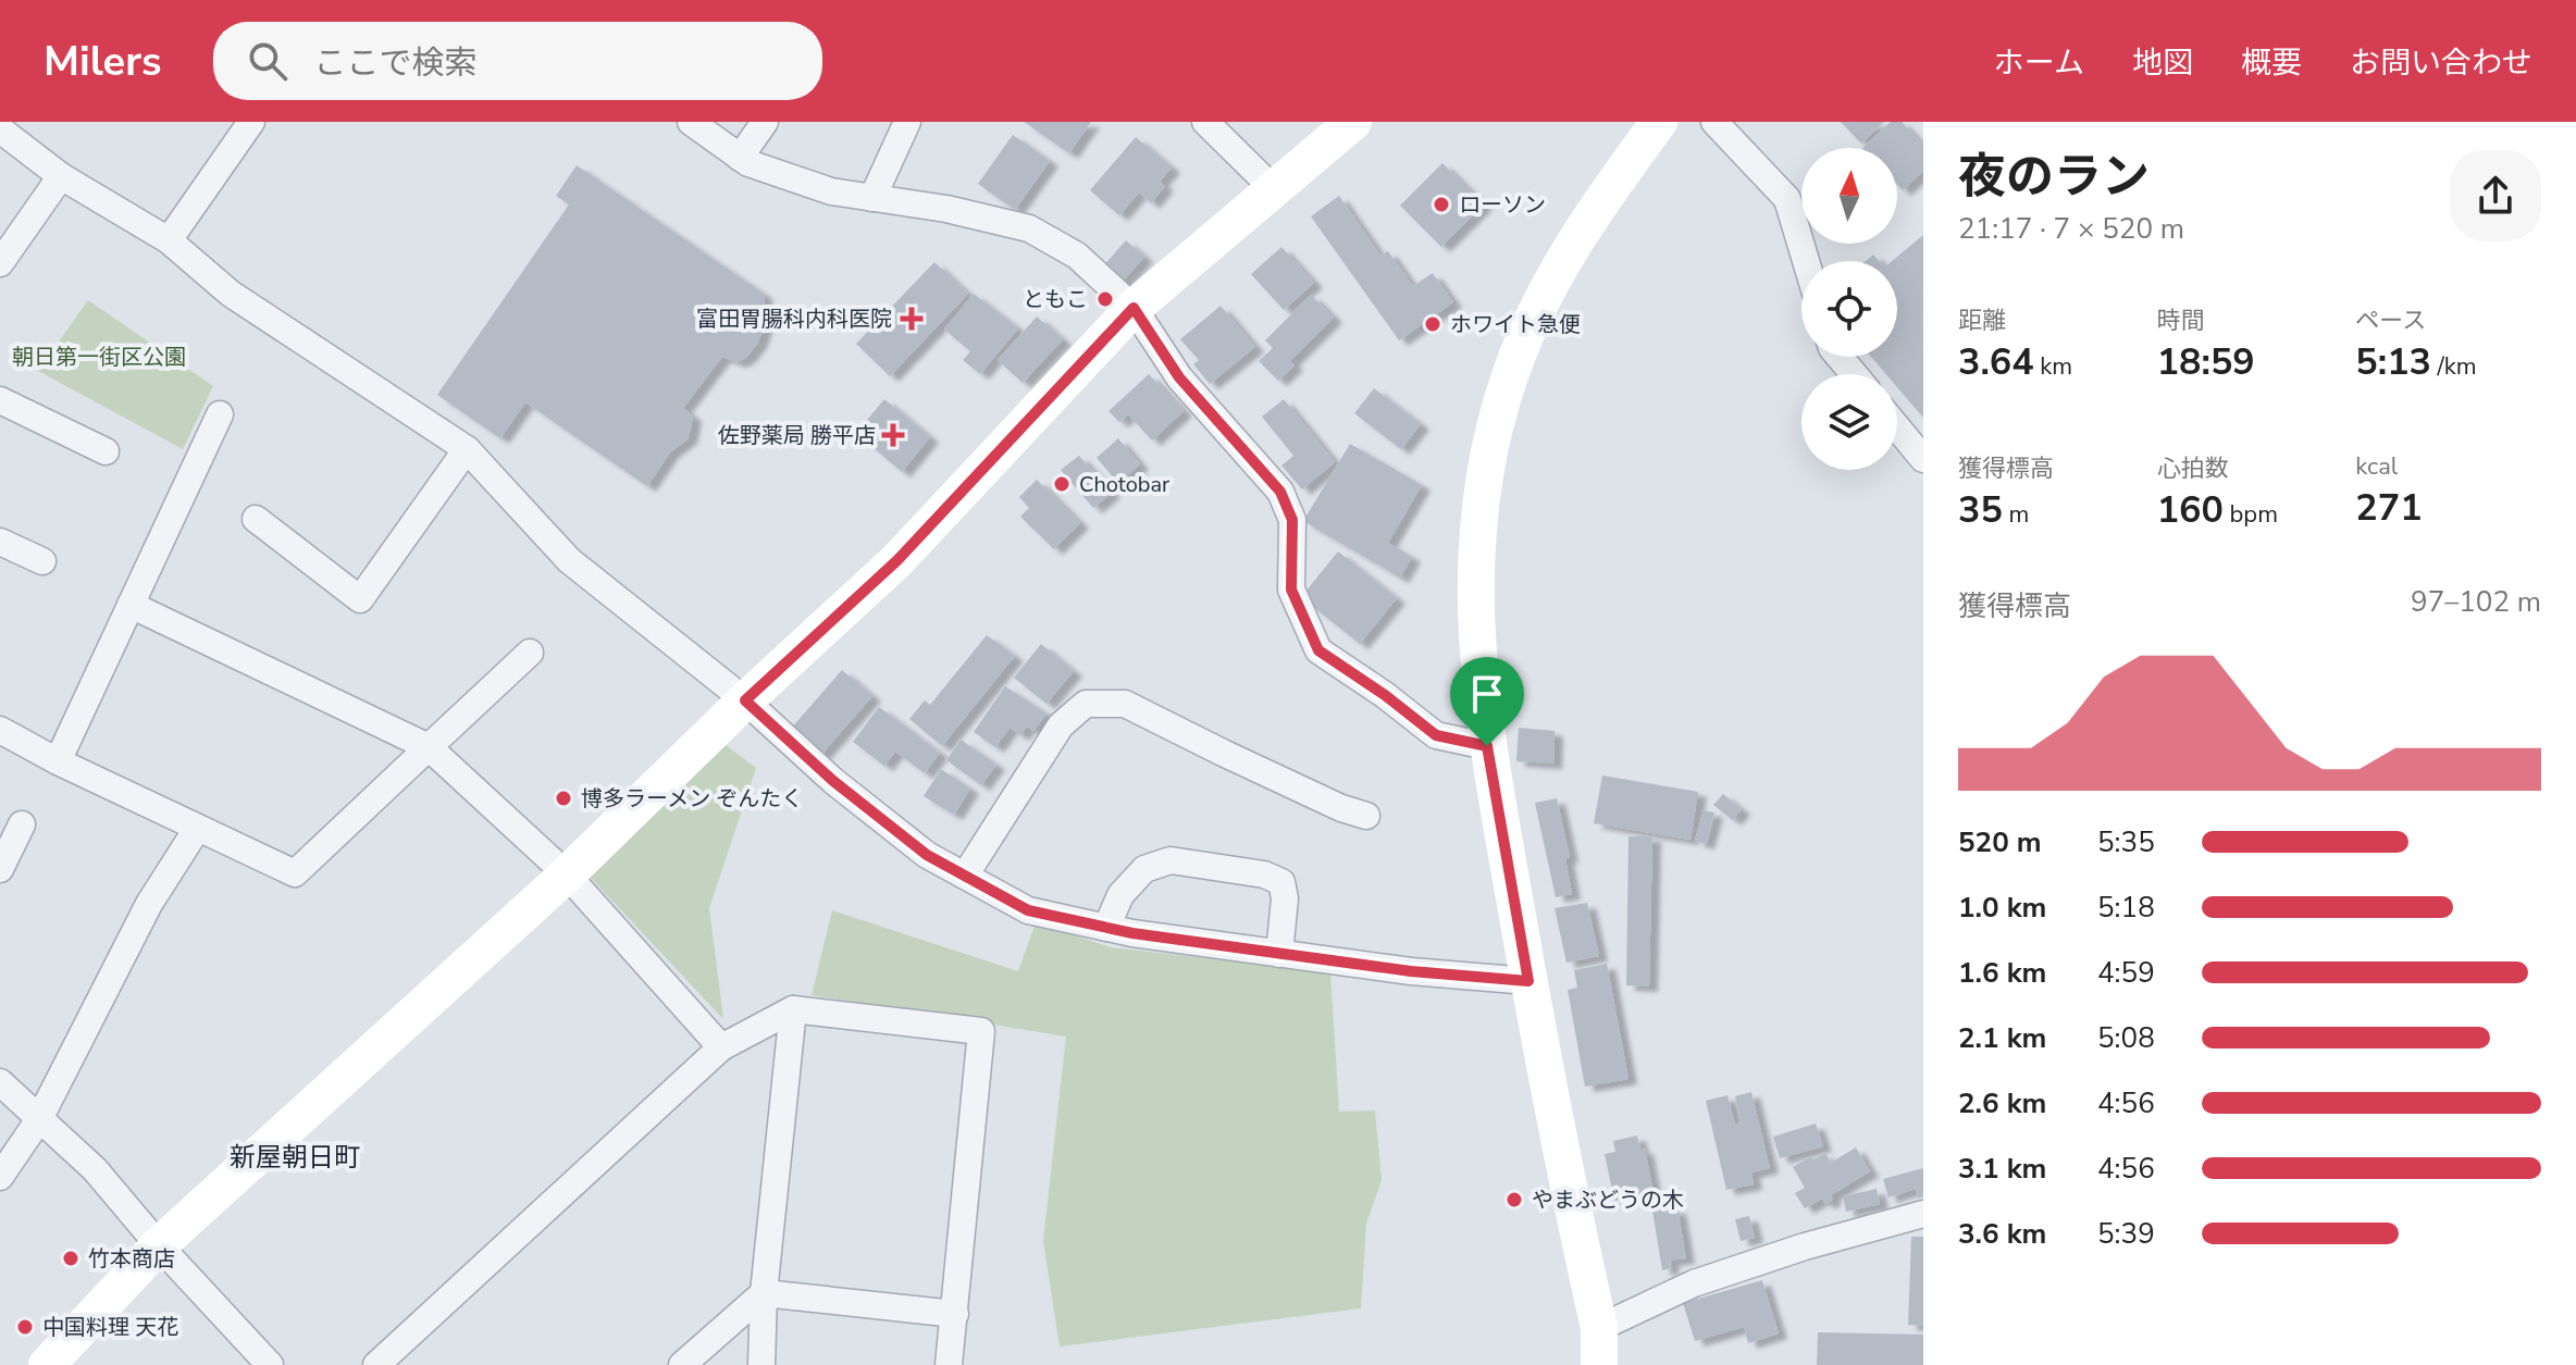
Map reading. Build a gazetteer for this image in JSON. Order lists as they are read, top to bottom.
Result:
{
  "districts": ["新屋朝日町"],
  "parks": ["朝日第一街区公園"],
  "places": {
    "other": [
      "ローソン",
      "ともこ",
      "ホワイト急便",
      "Chotobar",
      "博多ラーメン ぞんたく",
      "やまぶどうの木",
      "竹本商店",
      "中国料理 天花"
    ],
    "health": ["富田胃腸科内科医院", "佐野薬局 勝平店"]
  },
  "north": "top",
  "page": {
    "header": "Milers",
    "search": "ここで検索",
    "nav": [
      "ホーム",
      "地図",
      "概要",
      "お問い合わせ"
    ],
    "heading": ["夜のラン", "21:17 · 7 × 520 m"],
    "stats": [
      ["距離", "3.64 km"],
      ["時間", "18:59"],
      ["ペース", "5:13 /km"],
      ["獲得標高", "35 m"],
      ["心拍数", "160 bpm"],
      ["kcal", "271"]
    ],
    "chart": ["獲得標高", "97–102 m"],
    "list": [
      {
        "name": "520 m",
        "note": "5:35"
      },
      {
        "name": "1.0 km",
        "note": "5:18"
      },
      {
        "name": "1.6 km",
        "note": "4:59"
      },
      {
        "name": "2.1 km",
        "note": "5:08"
      },
      {
        "name": "2.6 km",
        "note": "4:56"
      },
      {
        "name": "3.1 km",
        "note": "4:56"
      },
      {
        "name": "3.6 km",
        "note": "5:39"
      }
    ]
  }
}
